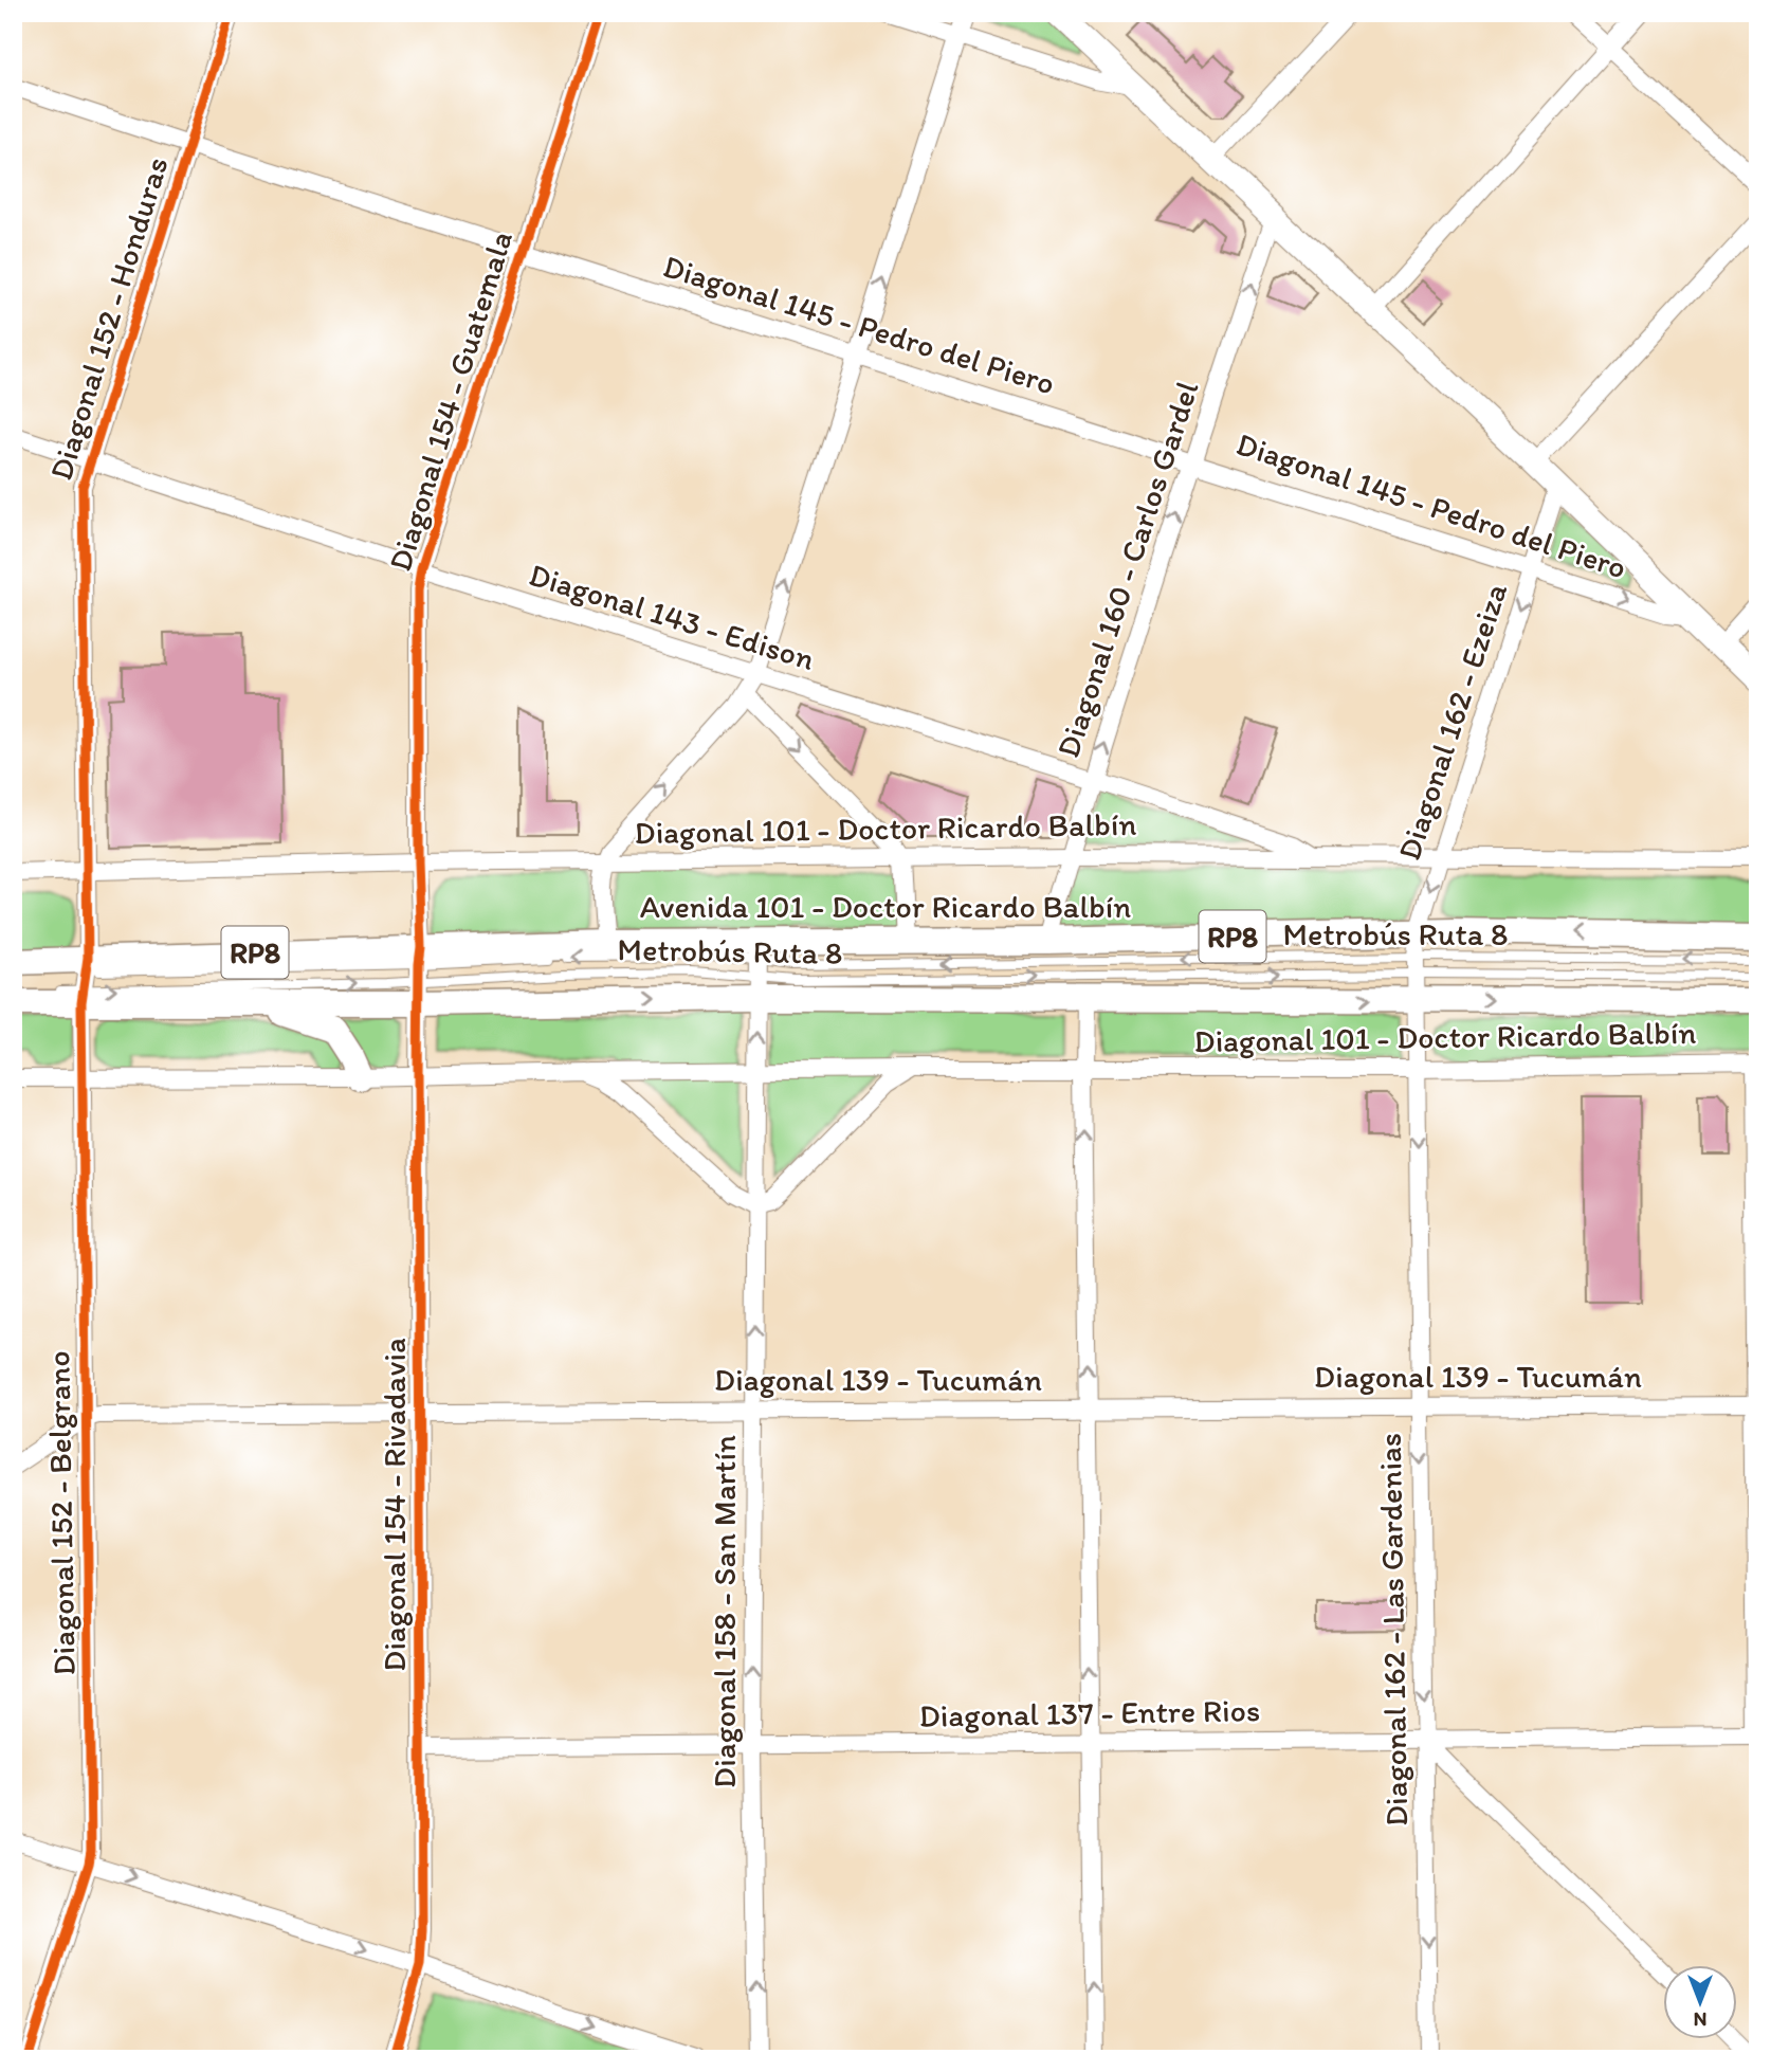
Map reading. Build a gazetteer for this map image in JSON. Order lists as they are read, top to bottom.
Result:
{
  "streets": {
    "main road": ["Avenida 101 - Doctor Ricardo Balbín", "RP8"],
    "street": [
      "Diagonal 152 - Honduras",
      "Diagonal 145 - Pedro del Piero",
      "Diagonal 154 - Guatemala",
      "Diagonal 160 - Carlos Gardel",
      "Diagonal 143 - Edison",
      "Diagonal 162 - Ezeiza",
      "Diagonal 101 - Doctor Ricardo Balbín",
      "Diagonal 139 - Tucumán",
      "Diagonal 154 - Rivadavia",
      "Diagonal 152 - Belgrano",
      "Diagonal 158 - San Martín",
      "Diagonal 162 - Las Gardenias",
      "Diagonal 137 - Entre Rios"
    ],
    "lane": ["Metrobús Ruta 8"]
  },
  "crossings": [
    ["Diagonal 152 - Honduras", "Diagonal 145 - Pedro del Piero"],
    ["Diagonal 152 - Honduras", "Diagonal 143 - Edison"],
    ["Diagonal 152 - Honduras", "Diagonal 101 - Doctor Ricardo Balbín"],
    ["Diagonal 152 - Honduras", "Avenida 101 - Doctor Ricardo Balbín"],
    ["Diagonal 152 - Honduras", "Diagonal 152 - Belgrano"],
    ["Diagonal 145 - Pedro del Piero", "Diagonal 154 - Guatemala"],
    ["Diagonal 145 - Pedro del Piero", "Diagonal 160 - Carlos Gardel"],
    ["Diagonal 145 - Pedro del Piero", "Diagonal 162 - Ezeiza"],
    ["Diagonal 154 - Guatemala", "Diagonal 143 - Edison"],
    ["Diagonal 154 - Guatemala", "Diagonal 101 - Doctor Ricardo Balbín"],
    ["Diagonal 154 - Guatemala", "Avenida 101 - Doctor Ricardo Balbín"],
    ["Diagonal 154 - Guatemala", "Metrobús Ruta 8"],
    ["Diagonal 154 - Guatemala", "Diagonal 154 - Rivadavia"],
    ["Diagonal 160 - Carlos Gardel", "Diagonal 143 - Edison"],
    ["Diagonal 160 - Carlos Gardel", "Diagonal 101 - Doctor Ricardo Balbín"],
    ["Diagonal 160 - Carlos Gardel", "Avenida 101 - Doctor Ricardo Balbín"],
    ["Diagonal 143 - Edison", "Diagonal 101 - Doctor Ricardo Balbín"],
    ["Diagonal 162 - Ezeiza", "Diagonal 101 - Doctor Ricardo Balbín"],
    ["Diagonal 162 - Ezeiza", "Avenida 101 - Doctor Ricardo Balbín"],
    ["Diagonal 162 - Ezeiza", "Metrobús Ruta 8"],
    ["Diagonal 162 - Ezeiza", "Diagonal 162 - Las Gardenias"],
    ["Diagonal 101 - Doctor Ricardo Balbín", "Diagonal 154 - Rivadavia"],
    ["Diagonal 101 - Doctor Ricardo Balbín", "Diagonal 152 - Belgrano"],
    ["Diagonal 101 - Doctor Ricardo Balbín", "Diagonal 158 - San Martín"],
    ["Diagonal 101 - Doctor Ricardo Balbín", "Diagonal 162 - Las Gardenias"],
    ["Avenida 101 - Doctor Ricardo Balbín", "Metrobús Ruta 8"],
    ["Avenida 101 - Doctor Ricardo Balbín", "Diagonal 154 - Rivadavia"],
    ["Avenida 101 - Doctor Ricardo Balbín", "Diagonal 152 - Belgrano"],
    ["Avenida 101 - Doctor Ricardo Balbín", "Diagonal 158 - San Martín"],
    ["Avenida 101 - Doctor Ricardo Balbín", "Diagonal 162 - Las Gardenias"],
    ["Metrobús Ruta 8", "Diagonal 154 - Rivadavia"],
    ["Metrobús Ruta 8", "Diagonal 158 - San Martín"],
    ["Metrobús Ruta 8", "Diagonal 162 - Las Gardenias"],
    ["Diagonal 139 - Tucumán", "Diagonal 154 - Rivadavia"],
    ["Diagonal 139 - Tucumán", "Diagonal 152 - Belgrano"],
    ["Diagonal 139 - Tucumán", "Diagonal 158 - San Martín"],
    ["Diagonal 139 - Tucumán", "Diagonal 162 - Las Gardenias"],
    ["Diagonal 154 - Rivadavia", "Diagonal 137 - Entre Rios"],
    ["Diagonal 158 - San Martín", "Diagonal 137 - Entre Rios"],
    ["Diagonal 162 - Las Gardenias", "Diagonal 137 - Entre Rios"]
  ],
  "one_way": [
    "Diagonal 160 - Carlos Gardel",
    "Diagonal 162 - Ezeiza",
    "Diagonal 158 - San Martín",
    "Diagonal 162 - Las Gardenias"
  ],
  "north": "bottom"
}
